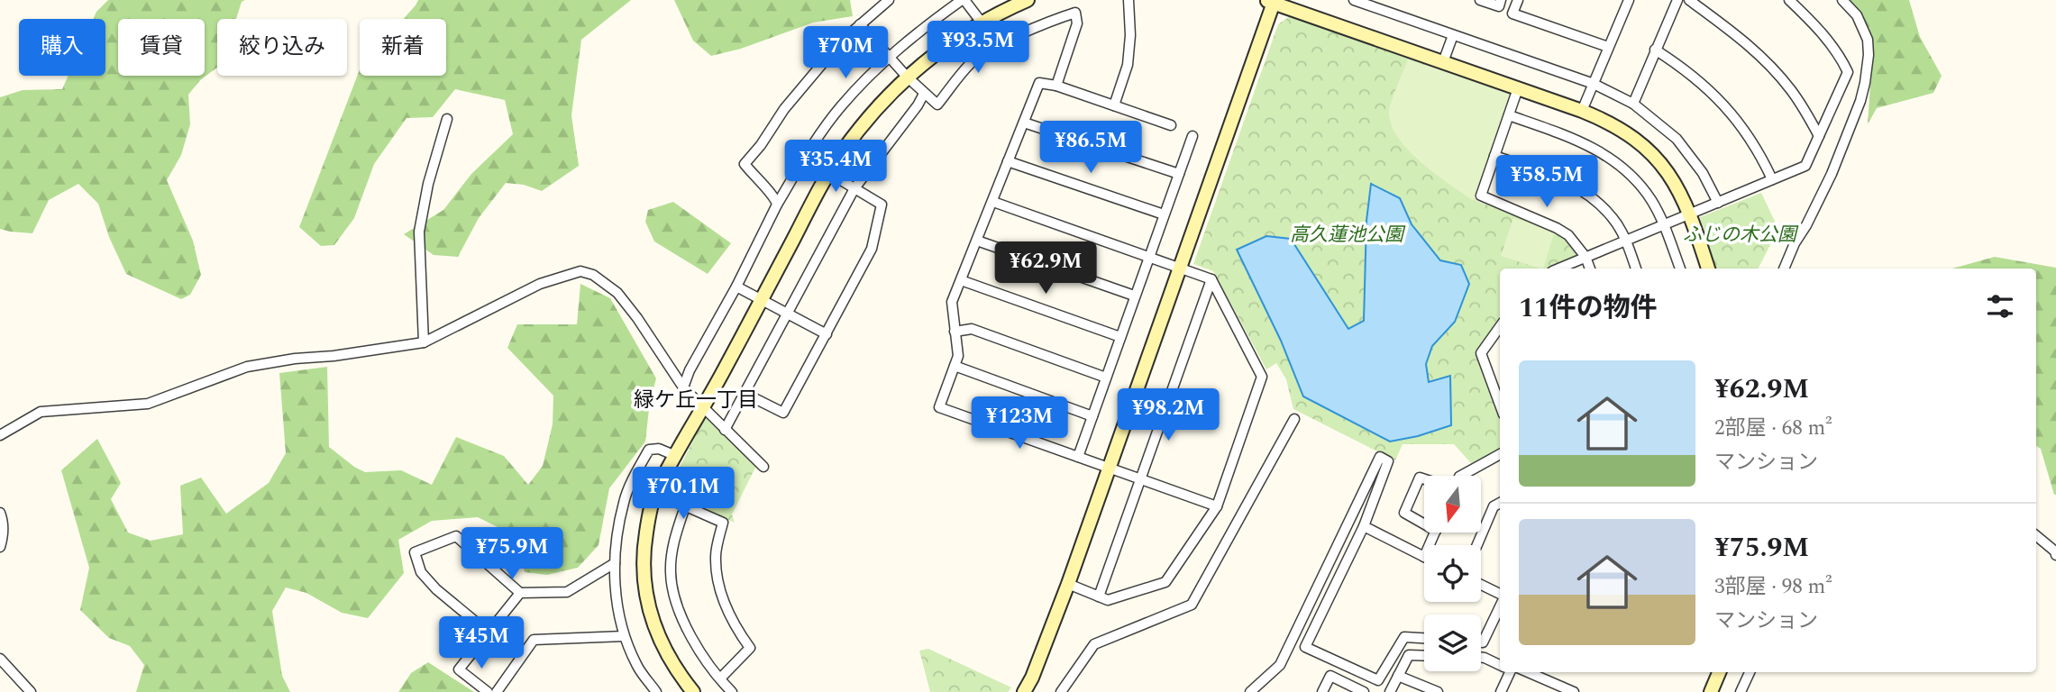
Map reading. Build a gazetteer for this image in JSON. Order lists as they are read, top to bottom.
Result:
{
  "districts": ["緑ケ丘一丁目"],
  "parks": ["高久蓮池公園", "ふじの木公園"],
  "north": "bottom",
  "page": {
    "chip": [
      "購入",
      "賃貸",
      "絞り込み",
      "新着"
    ],
    "price": [
      "¥93.5M",
      "¥70M",
      "¥86.5M",
      "¥35.4M",
      "¥58.5M",
      "¥62.9M",
      "¥98.2M",
      "¥123M",
      "¥70.1M",
      "¥75.9M",
      "¥45M"
    ],
    "heading": "11件の物件",
    "list": [
      {
        "name": "¥62.9M",
        "note": "2部屋 · 68 m² · マンション"
      },
      {
        "name": "¥75.9M",
        "note": "3部屋 · 98 m² · マンション"
      }
    ]
  }
}
